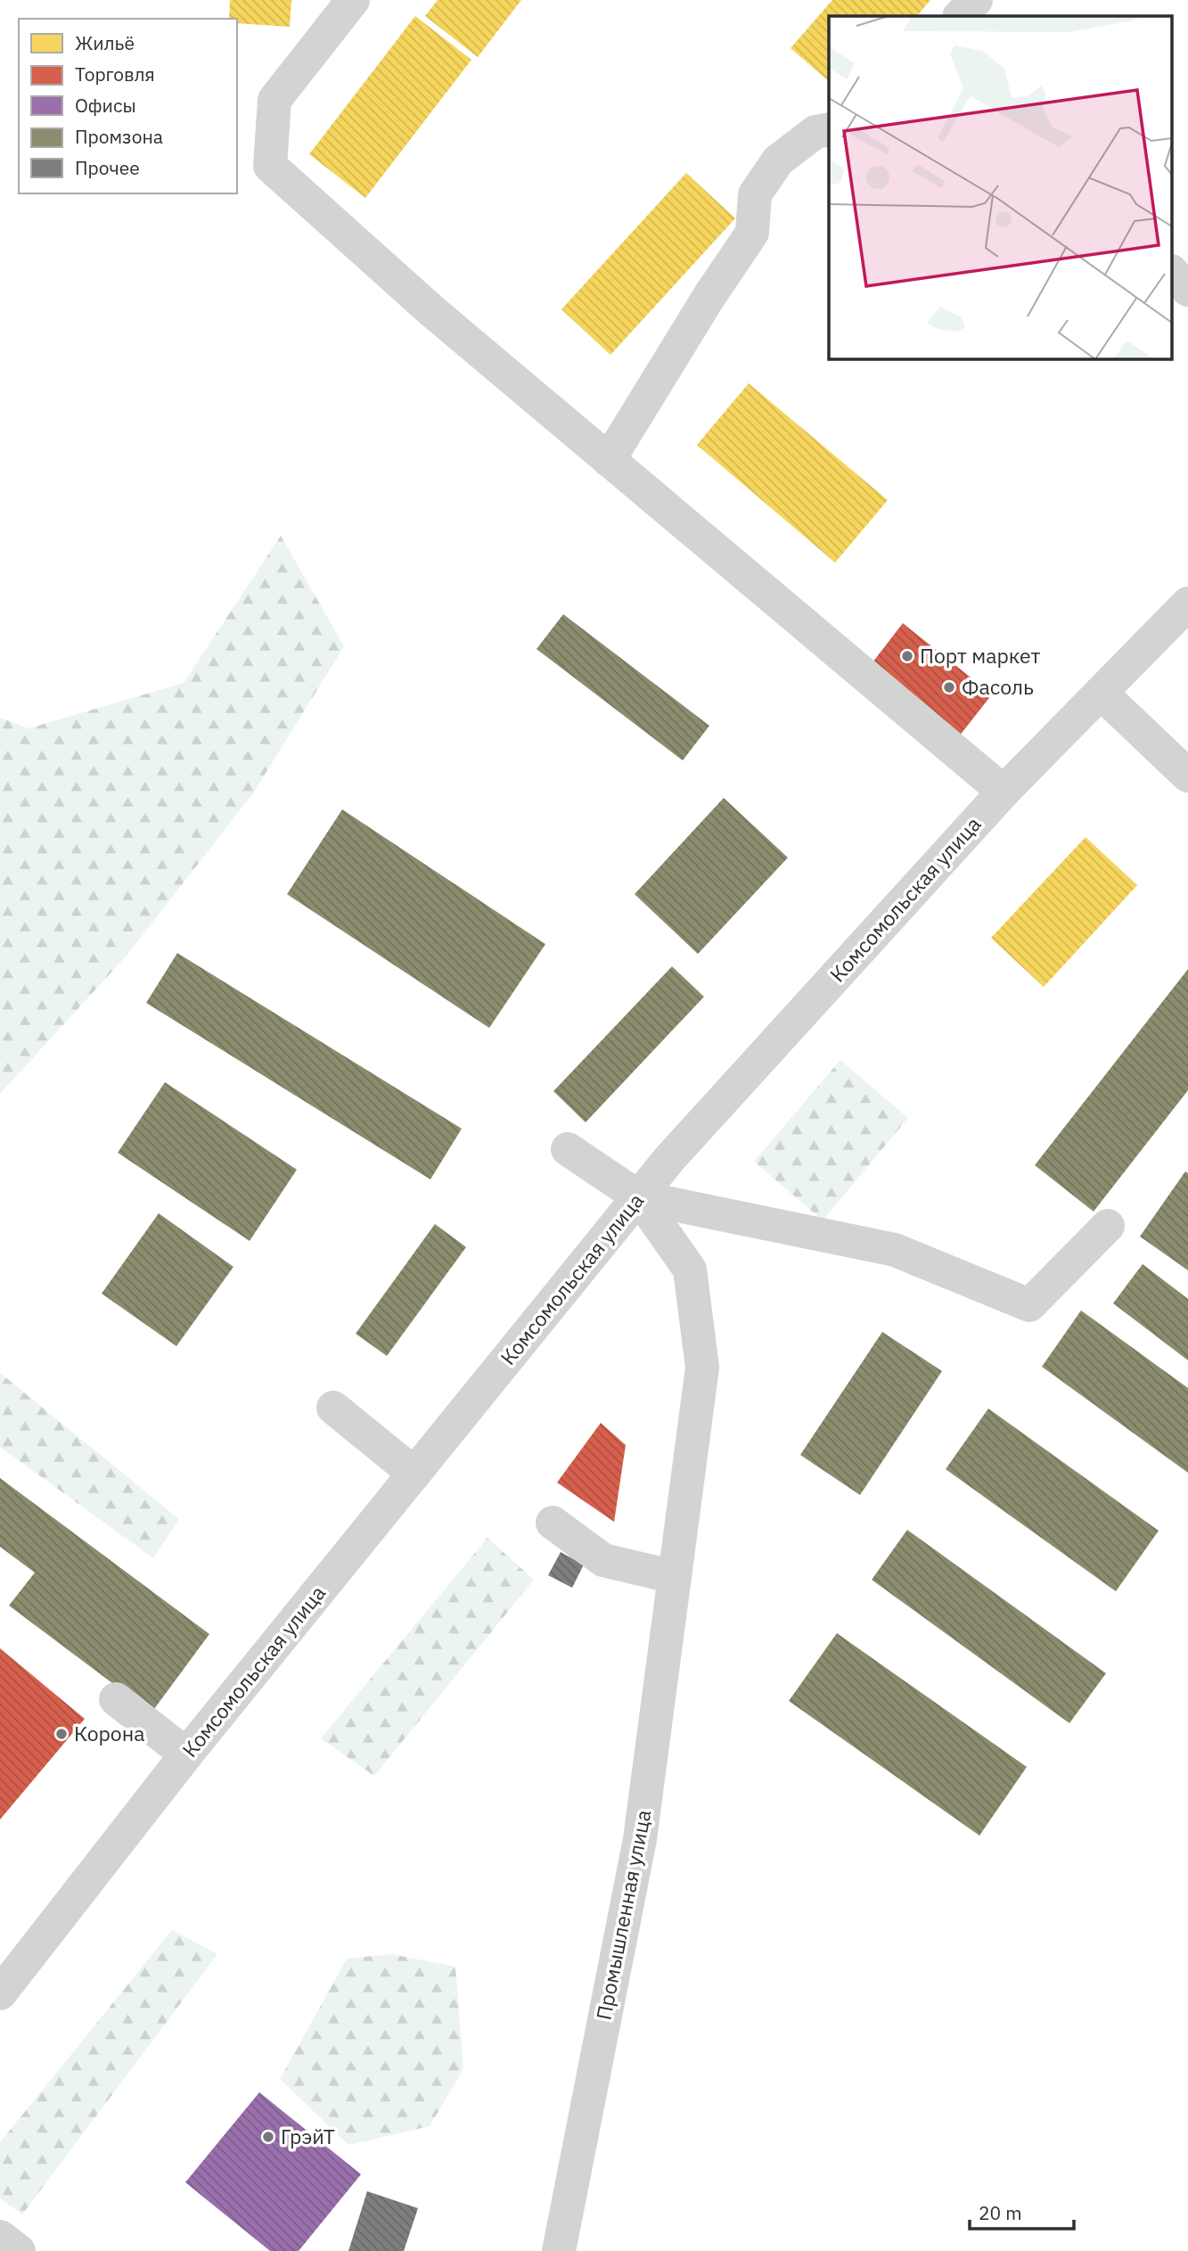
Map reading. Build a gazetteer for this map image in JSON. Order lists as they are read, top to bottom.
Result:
{
  "streets": {
    "street": ["Комсомольская улица", "Промышленная улица"]
  },
  "crossings": [
    ["Комсомольская улица", "Промышленная улица"]
  ],
  "places": [
    "Порт маркет",
    "Фасоль",
    "Корона",
    "ГрэйТ"
  ],
  "legend": [
    "Жильё",
    "Торговля",
    "Офисы",
    "Промзона",
    "Прочее"
  ],
  "scale_bar": "20 m"
}
